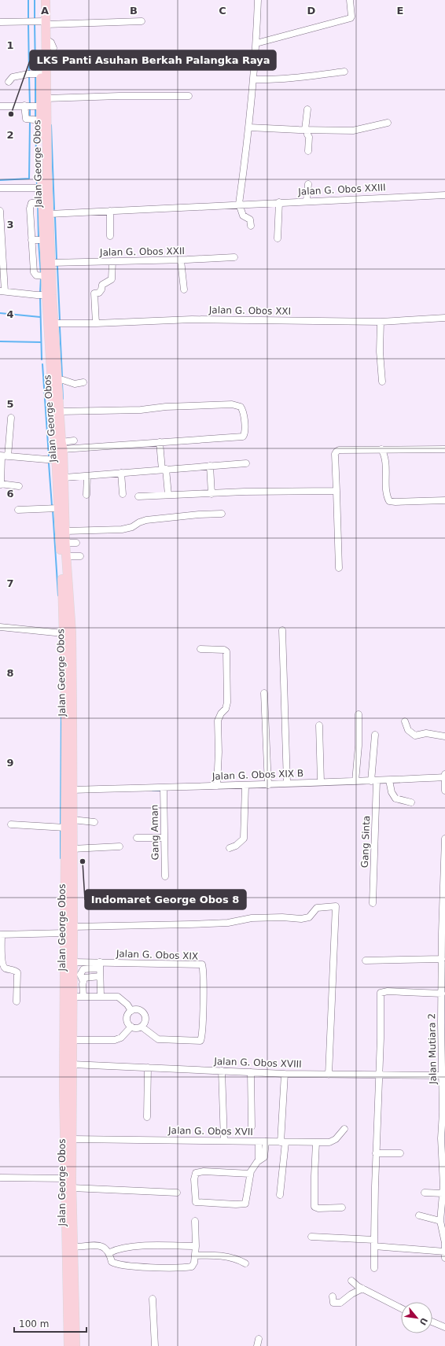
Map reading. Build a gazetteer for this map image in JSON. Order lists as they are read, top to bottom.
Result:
{
  "streets": {
    "main road": ["Jalan George Obos"],
    "street": [
      "Jalan G. Obos XXIII",
      "Jalan G. Obos XXII",
      "Jalan G. Obos XXI",
      "Jalan G. Obos XIX B",
      "Gang Aman",
      "Gang Sinta",
      "Jalan G. Obos XIX",
      "Jalan Mutiara 2",
      "Jalan G. Obos XVIII",
      "Jalan G. Obos XVII"
    ]
  },
  "crossings": [
    ["Jalan George Obos", "Jalan G. Obos XXIII"],
    ["Jalan George Obos", "Jalan G. Obos XXII"],
    ["Jalan George Obos", "Jalan G. Obos XXI"],
    ["Jalan George Obos", "Jalan G. Obos XIX B"],
    ["Jalan George Obos", "Jalan G. Obos XIX"],
    ["Jalan George Obos", "Jalan G. Obos XVIII"],
    ["Jalan George Obos", "Jalan G. Obos XVII"],
    ["Jalan G. Obos XIX B", "Gang Aman"],
    ["Jalan G. Obos XIX B", "Gang Sinta"],
    ["Jalan Mutiara 2", "Jalan G. Obos XVIII"]
  ],
  "places": ["LKS Panti Asuhan Berkah Palangka Raya", "Indomaret George Obos 8"],
  "scale_bar": "100 m",
  "north": "bottom right",
  "grid": {
    "columns": [
      "A",
      "B",
      "C",
      "D",
      "E"
    ],
    "rows": [
      "1",
      "2",
      "3",
      "4",
      "5",
      "6",
      "7",
      "8",
      "9"
    ]
  }
}
